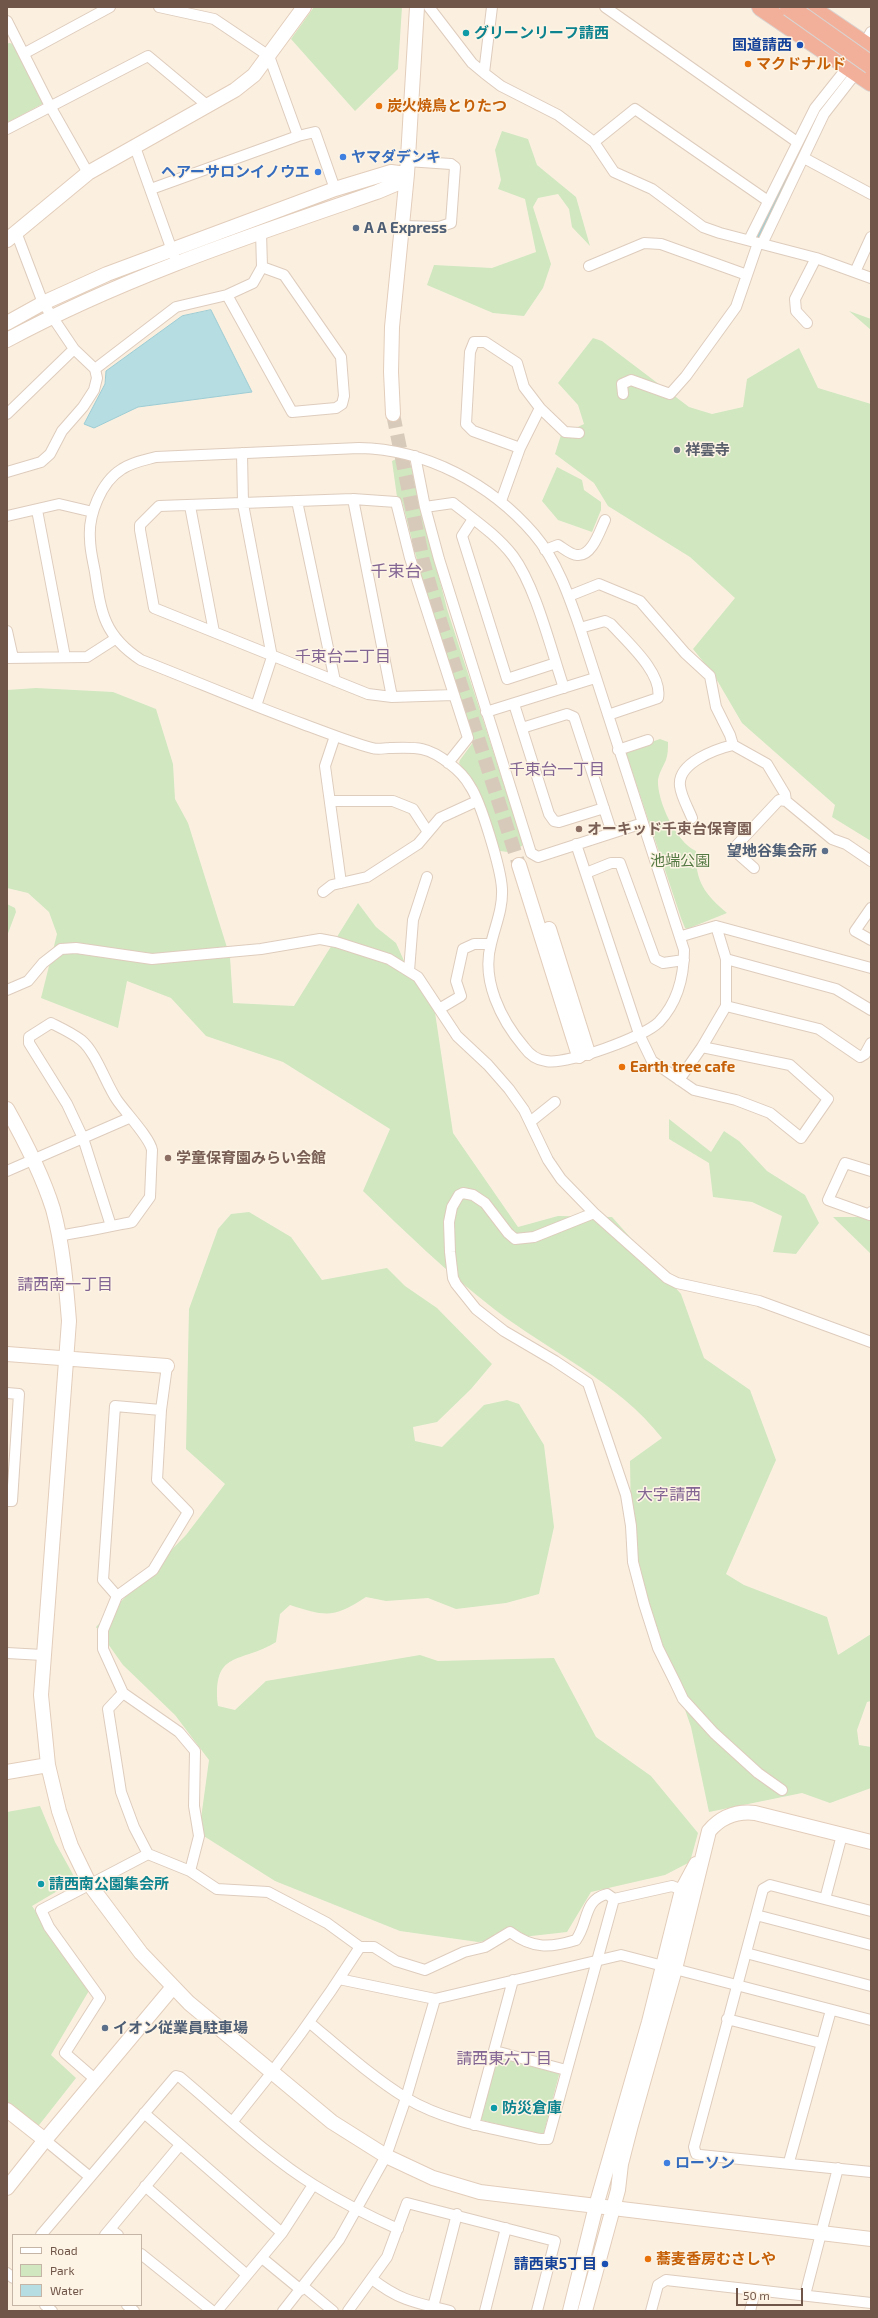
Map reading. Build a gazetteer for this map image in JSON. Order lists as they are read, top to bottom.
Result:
{
  "districts": [
    "千束台",
    "千束台二丁目",
    "千束台一丁目",
    "請西南一丁目",
    "大字請西",
    "請西東六丁目"
  ],
  "parks": ["池端公園"],
  "places": [
    "グリーンリーフ請西",
    "国道請西",
    "マクドナルド",
    "炭火焼鳥とりたつ",
    "ヤマダデンキ",
    "ヘアーサロンイノウエ",
    "A A Express",
    "祥雲寺",
    "オーキッド千束台保育園",
    "望地谷集会所",
    "Earth tree cafe",
    "学童保育園みらい会館",
    "請西南公園集会所",
    "イオン従業員駐車場",
    "防災倉庫",
    "ローソン",
    "蕎麦香房むさしや",
    "請西東5丁目"
  ],
  "legend": ["Road", "Park", "Water"],
  "scale_bar": "50 m"
}
